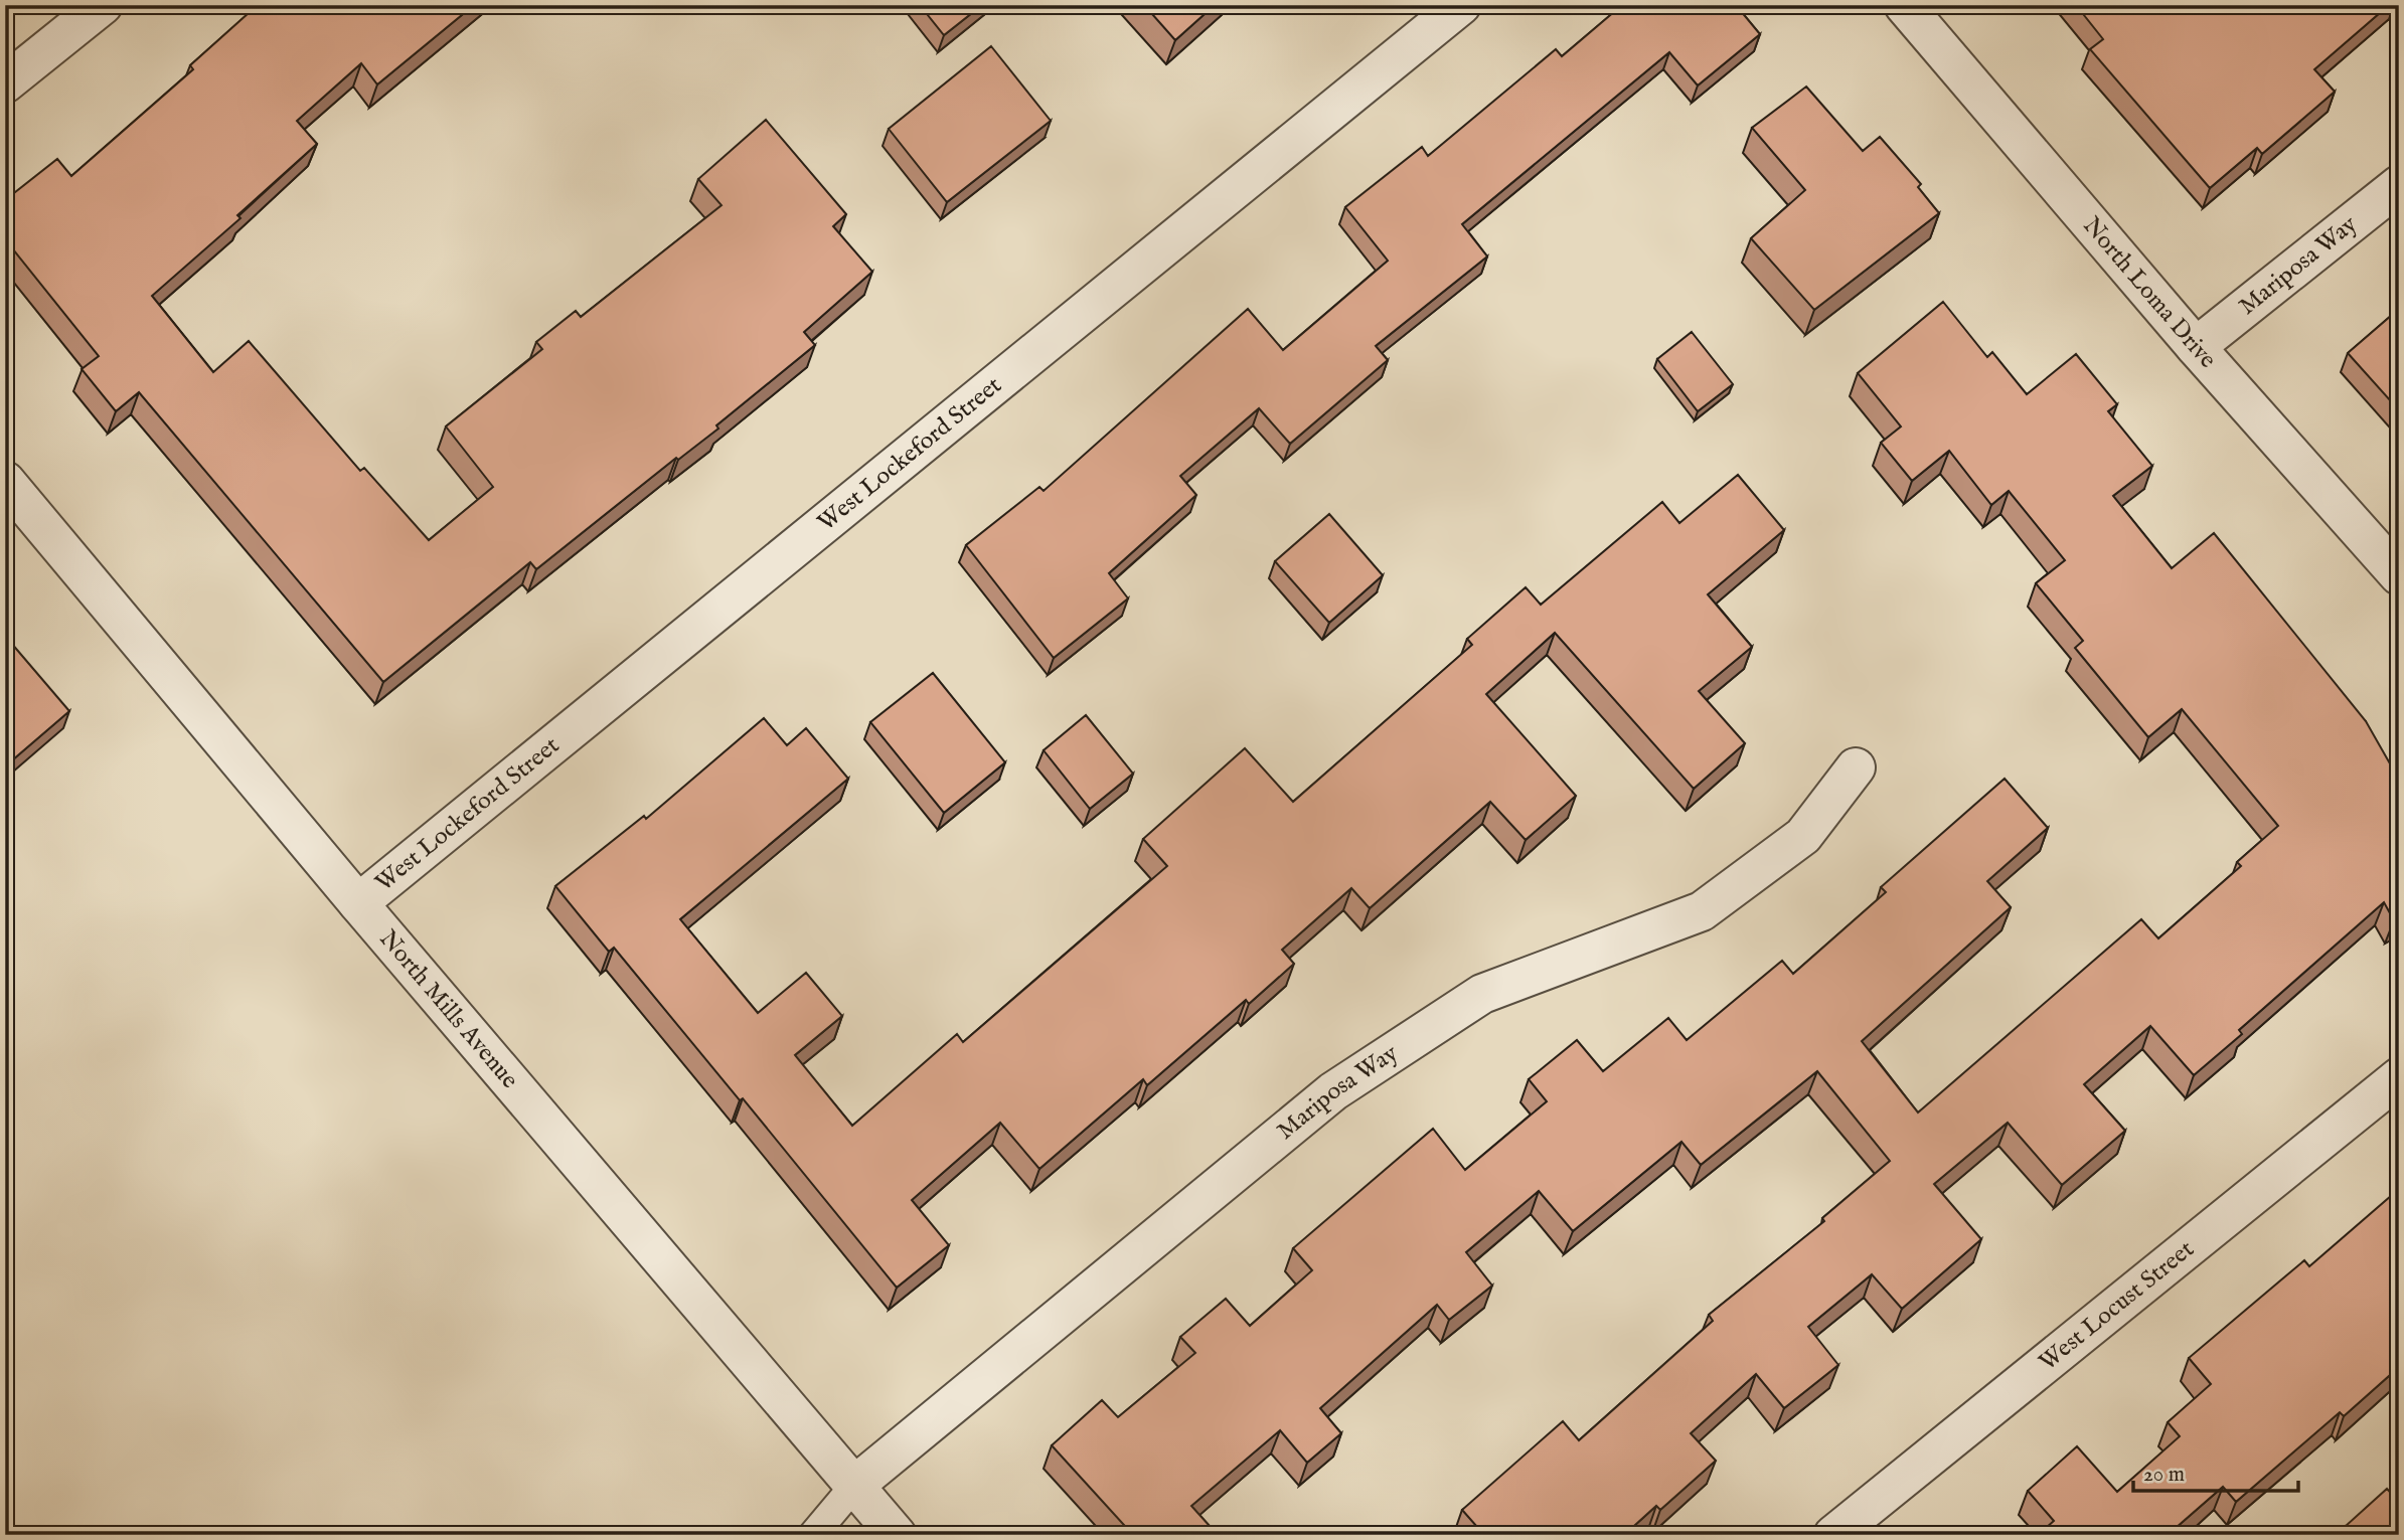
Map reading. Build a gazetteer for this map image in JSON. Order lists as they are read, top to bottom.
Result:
{
  "streets": {
    "street": [
      "Mariposa Way",
      "North Loma Drive",
      "West Lockeford Street",
      "North Mills Avenue",
      "West Locust Street"
    ]
  },
  "crossings": [
    ["Mariposa Way", "North Loma Drive"],
    ["Mariposa Way", "North Mills Avenue"],
    ["West Lockeford Street", "North Mills Avenue"]
  ],
  "scale_bar": "20 m"
}
